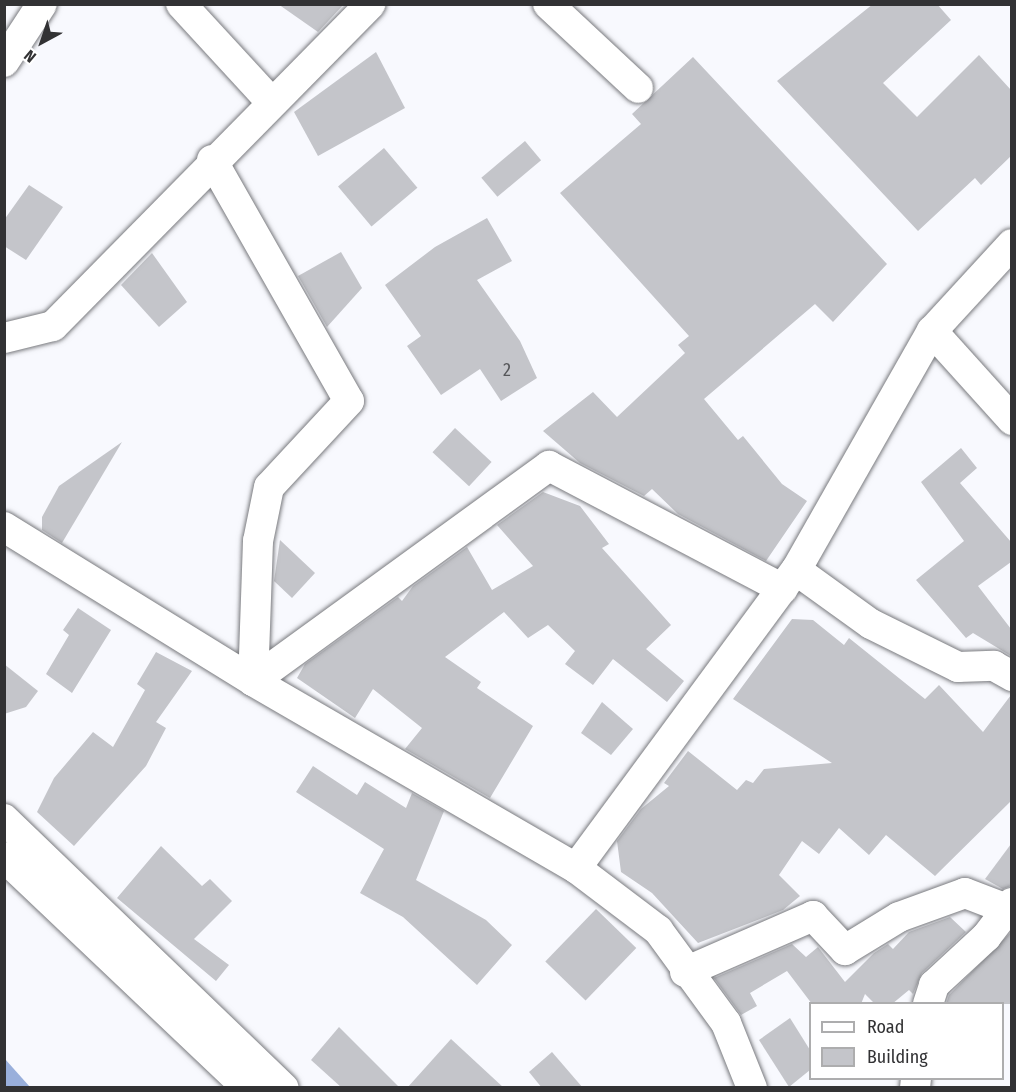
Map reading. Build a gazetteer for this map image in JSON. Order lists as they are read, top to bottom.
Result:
{
  "house_numbers": ["2"],
  "legend": ["Road", "Building"],
  "north": "bottom left"
}
